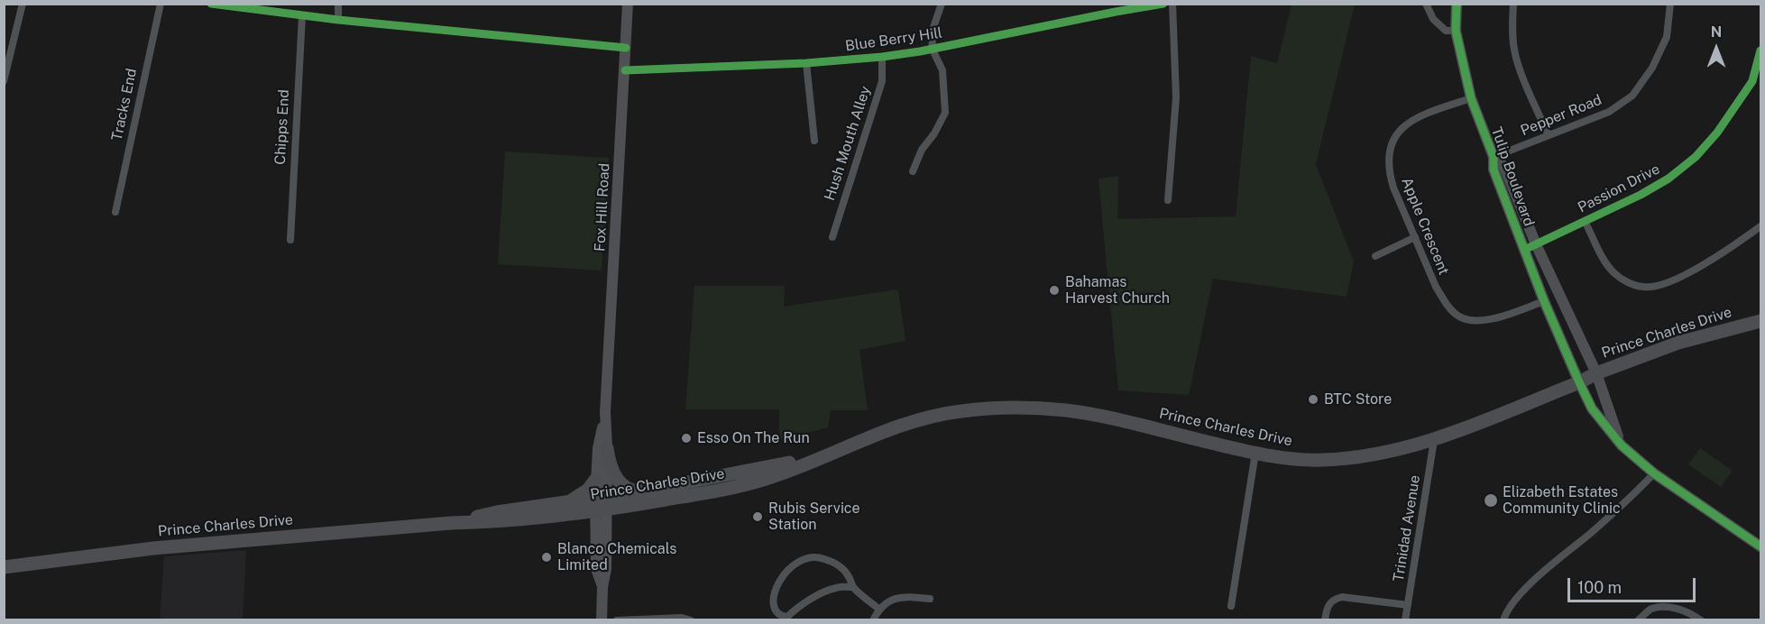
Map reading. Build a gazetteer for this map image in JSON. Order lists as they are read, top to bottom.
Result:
{
  "streets": {
    "highway": ["Prince Charles Drive"],
    "street": [
      "Blue Berry Hill",
      "Tracks End",
      "Pepper Road",
      "Chipps End",
      "Hush Mouth Alley",
      "Tulip Boulevard",
      "Passion Drive",
      "Fox Hill Road",
      "Apple Crescent",
      "Trinidad Avenue"
    ]
  },
  "crossings": [
    ["Blue Berry Hill", "Hush Mouth Alley"],
    ["Blue Berry Hill", "Fox Hill Road"],
    ["Pepper Road", "Tulip Boulevard"],
    ["Tulip Boulevard", "Passion Drive"],
    ["Tulip Boulevard", "Apple Crescent"],
    ["Tulip Boulevard", "Prince Charles Drive"],
    ["Fox Hill Road", "Prince Charles Drive"],
    ["Prince Charles Drive", "Trinidad Avenue"]
  ],
  "places": [
    "Bahamas Harvest Church",
    "BTC Store",
    "Esso On The Run",
    "Elizabeth Estates Community Clinic",
    "Rubis Service Station",
    "Blanco Chemicals Limited"
  ],
  "scale_bar": "100 m",
  "north": "top"
}
